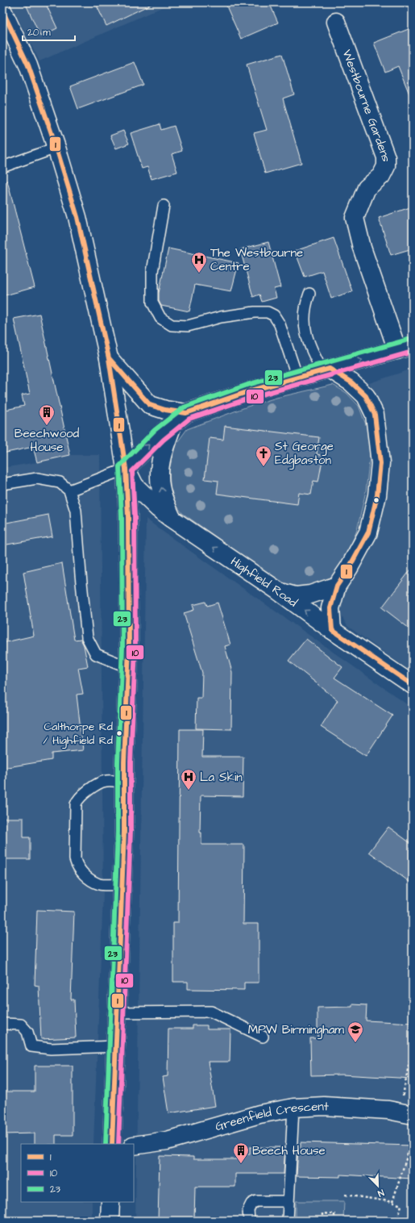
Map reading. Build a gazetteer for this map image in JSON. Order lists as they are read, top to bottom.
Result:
{
  "streets": {
    "main road": ["Westbourne Gardens", "Highfield Road", "Greenfield Crescent"]
  },
  "one_way": ["Highfield Road"],
  "places": {
    "hospital": ["The Westbourne Centre", "La Skin"],
    "building": ["Beechwood House", "Beech House"],
    "church": ["St George Edgbaston"],
    "other": ["Calthorpe Rd / Highfield Rd"],
    "school or university": ["MPW Birmingham"]
  },
  "lines": ["transit line 1", "transit line 23", "transit line 10"],
  "legend": ["1", "10", "23"],
  "scale_bar": "20 m",
  "north": "bottom right"
}
